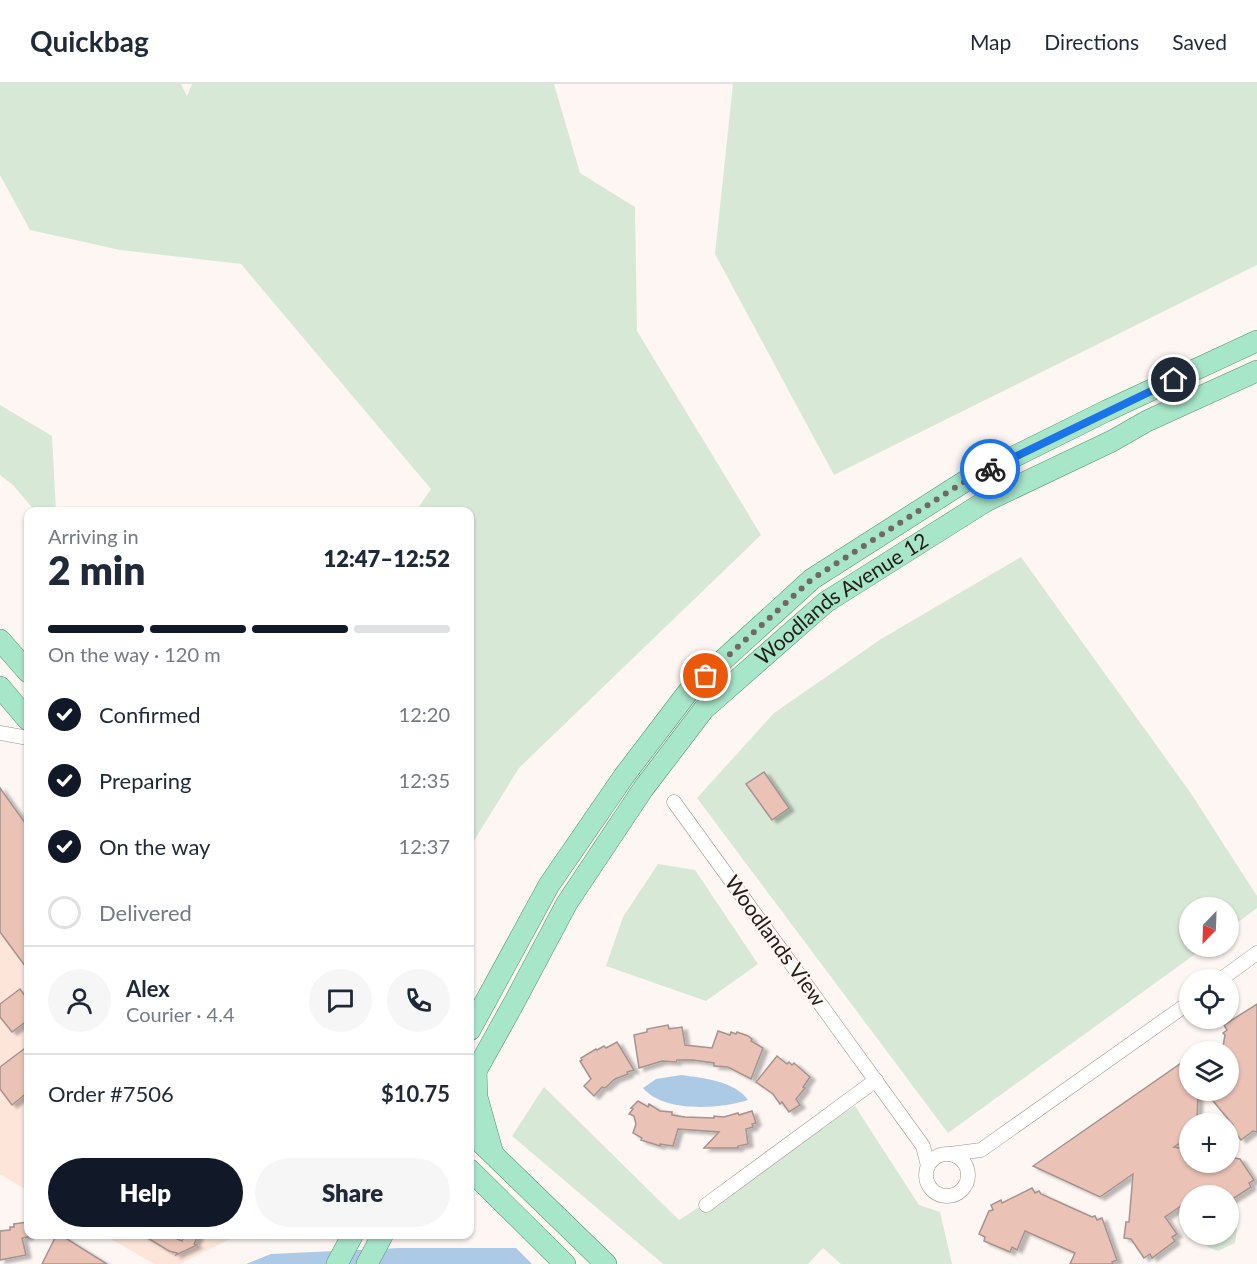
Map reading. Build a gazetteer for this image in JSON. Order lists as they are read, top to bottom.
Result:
{
  "streets": {
    "main road": ["Woodlands Avenue 12"],
    "street": ["Woodlands View"]
  },
  "north": "bottom left",
  "page": {
    "header": "Quickbag",
    "nav": ["Map", "Directions", "Saved"],
    "heading": ["2 min", "Arriving in", "12:47–12:52"],
    "panel": [
      "Alex",
      "Courier · 4.4",
      "Order #7506",
      "$10.75"
    ],
    "bar": "On the way · 120 m",
    "list": [
      ["Confirmed", "12:20"],
      ["Preparing", "12:35"],
      ["On the way", "12:37"],
      "Delivered"
    ],
    "map_buttons": ["+", "−"],
    "buttons": ["Help", "Share"]
  }
}
